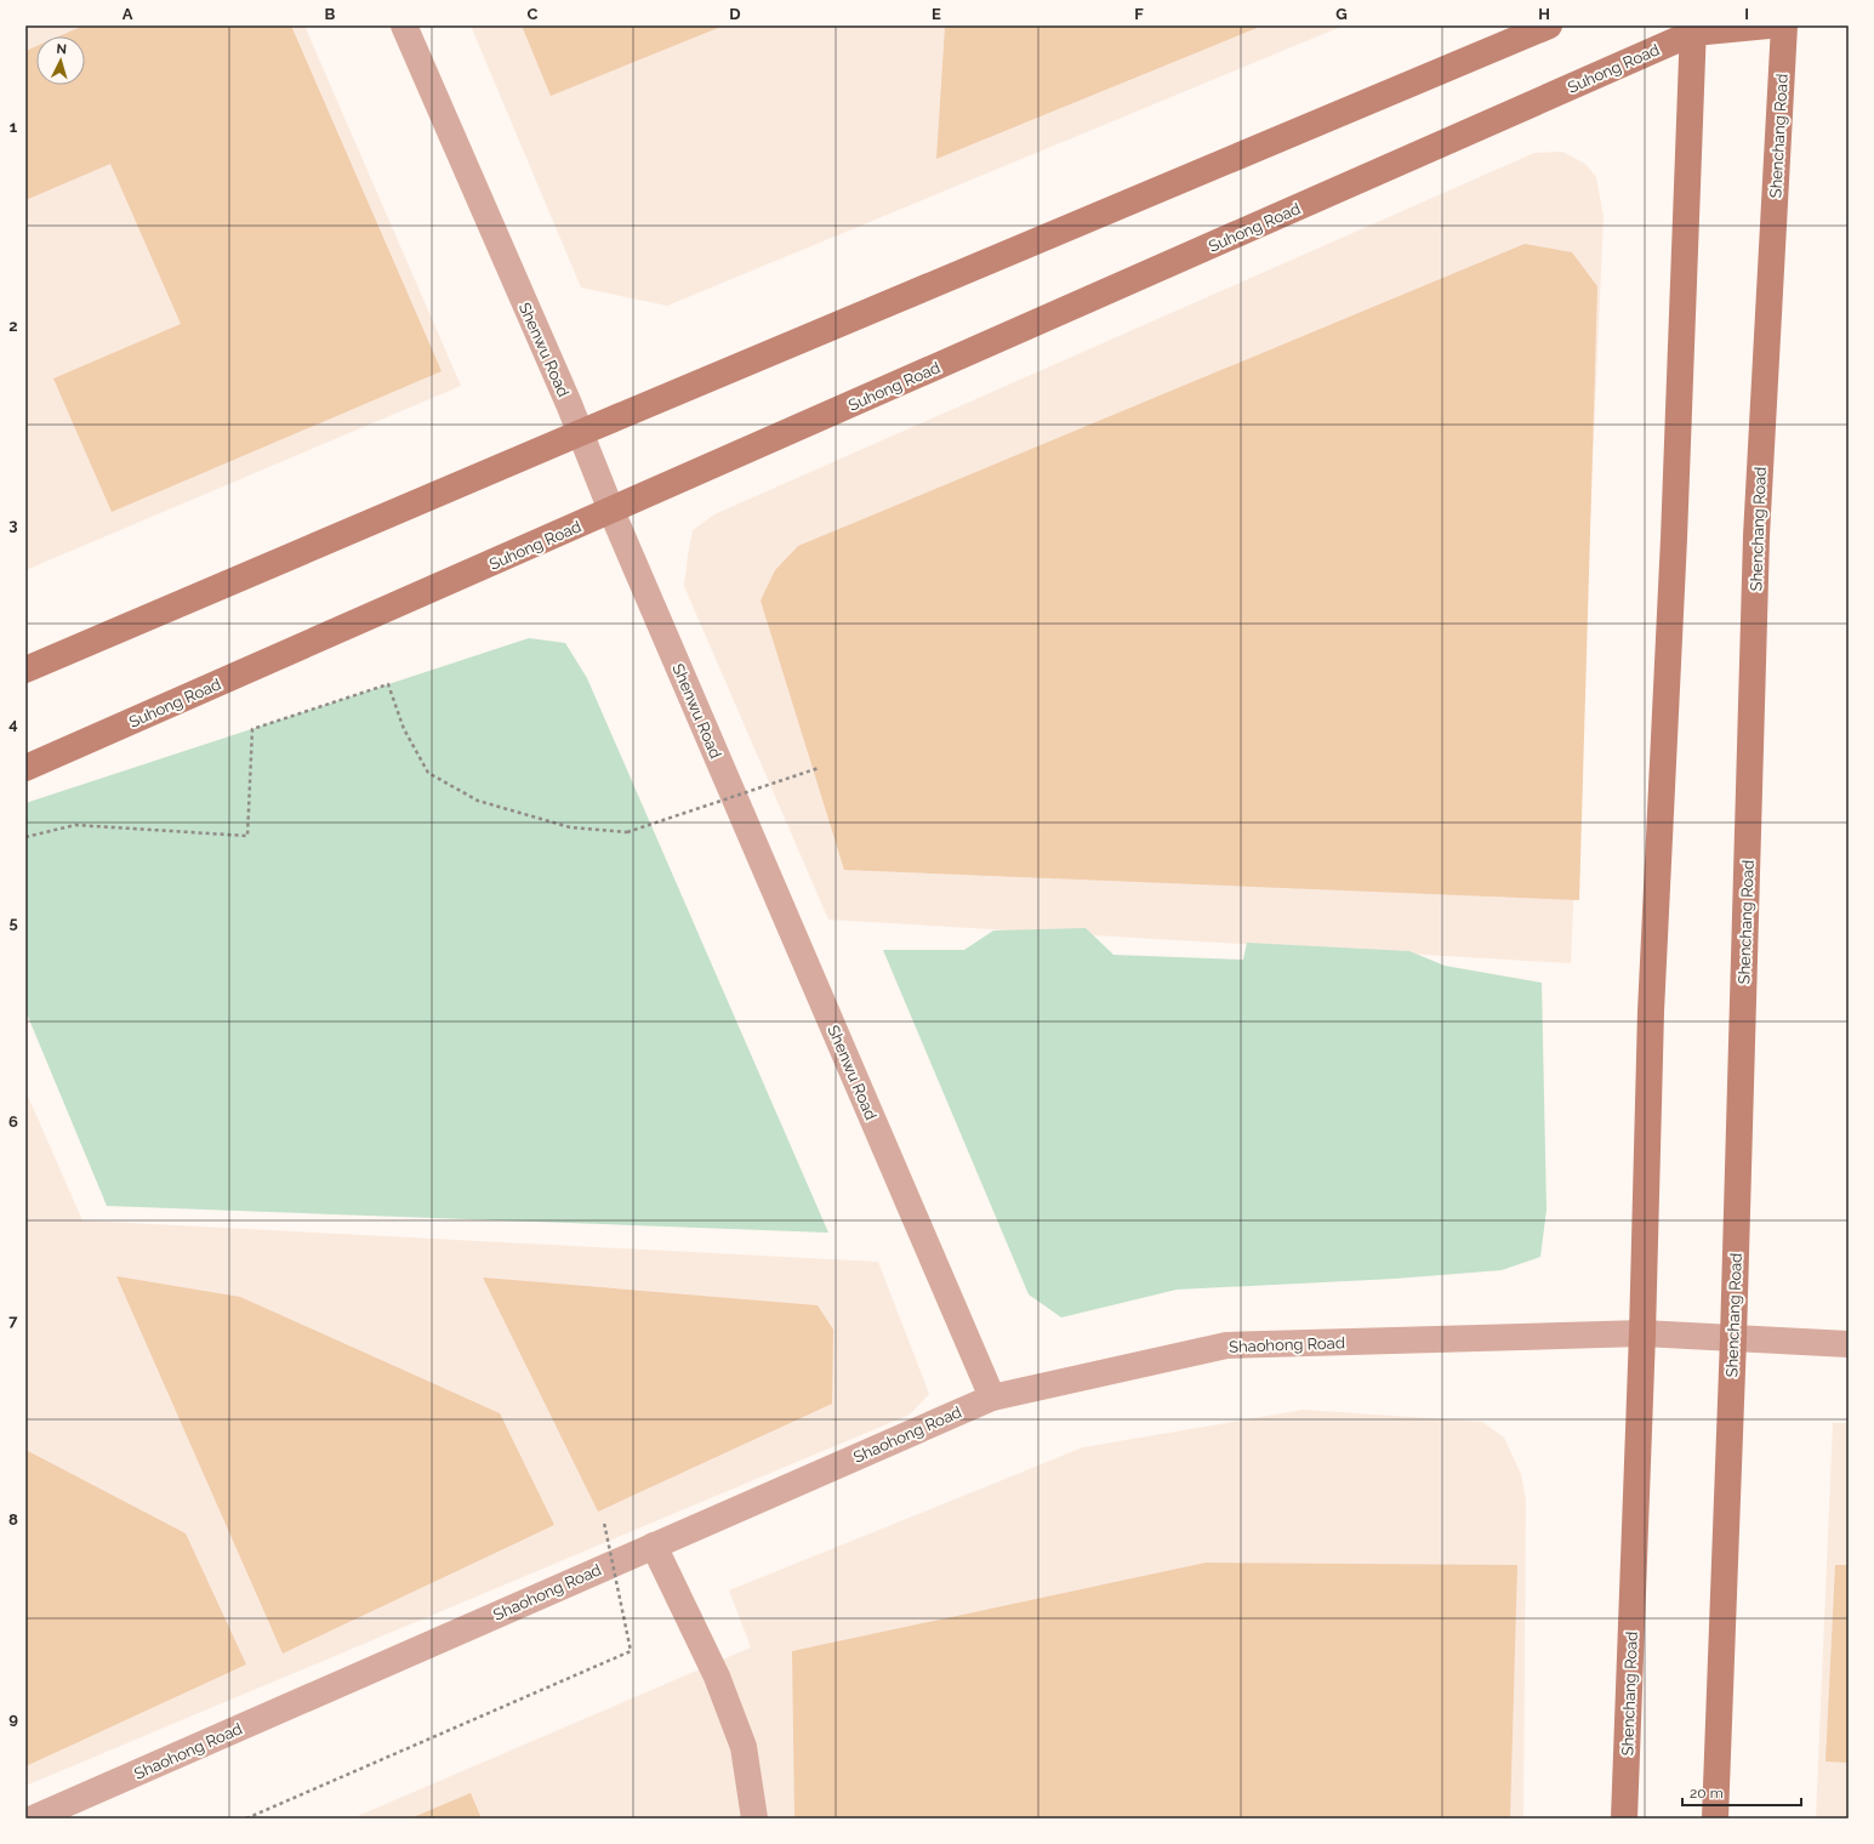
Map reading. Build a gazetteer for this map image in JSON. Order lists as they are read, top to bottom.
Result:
{
  "streets": {
    "main road": ["Suhong Road", "Shenchang Road"],
    "street": ["Shenwu Road", "Shaohong Road"]
  },
  "crossings": [
    ["Suhong Road", "Shenchang Road"],
    ["Suhong Road", "Shenwu Road"],
    ["Shenchang Road", "Shaohong Road"],
    ["Shenwu Road", "Shaohong Road"]
  ],
  "scale_bar": "20 m",
  "north": "top",
  "grid": {
    "columns": [
      "A",
      "B",
      "C",
      "D",
      "E",
      "F",
      "G",
      "H",
      "I"
    ],
    "rows": [
      "1",
      "2",
      "3",
      "4",
      "5",
      "6",
      "7",
      "8",
      "9"
    ]
  }
}
